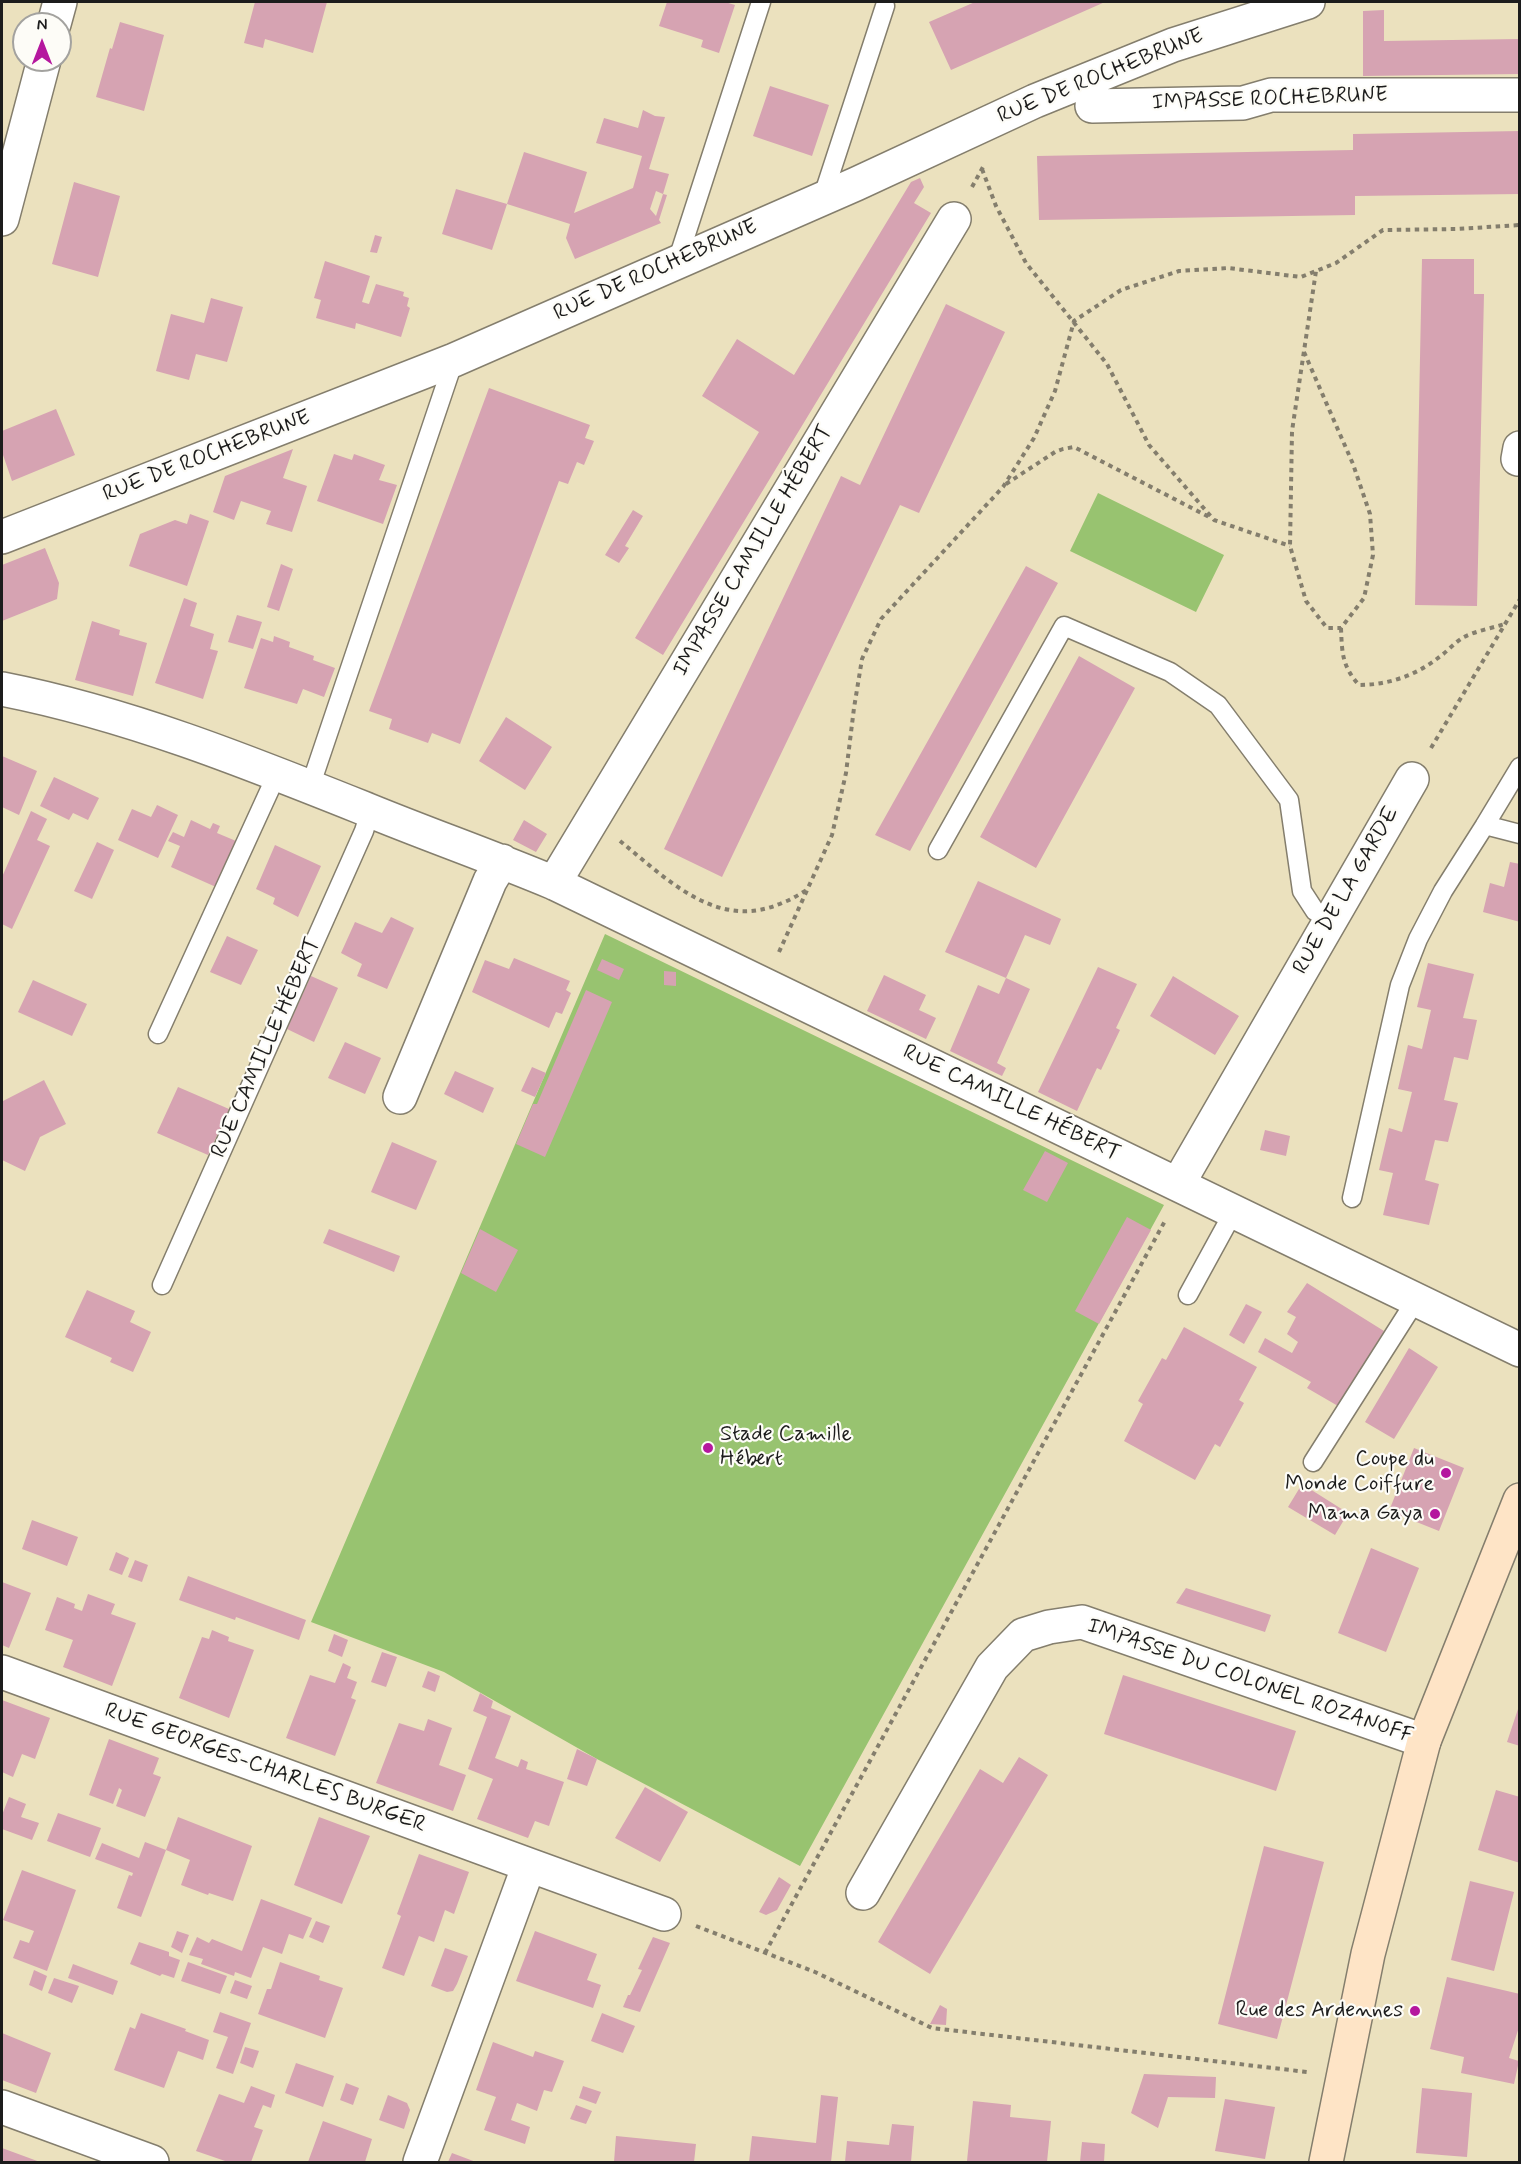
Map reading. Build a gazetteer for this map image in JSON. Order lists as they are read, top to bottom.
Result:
{
  "streets": {
    "street": [
      "RUE DE ROCHEBRUNE",
      "IMPASSE ROCHEBRUNE",
      "IMPASSE CAMILLE HÉBERT",
      "RUE DE LA GARDE",
      "RUE CAMILLE HÉBERT",
      "IMPASSE DU COLONEL ROZANOFF",
      "RUE GEORGES-CHARLES BURGER"
    ]
  },
  "crossings": [
    ["IMPASSE CAMILLE HÉBERT", "RUE CAMILLE HÉBERT"],
    ["RUE DE LA GARDE", "RUE CAMILLE HÉBERT"]
  ],
  "places": [
    "Stade Camille Hébert",
    "Coupe du Monde Coiffure",
    "Mama Gaya",
    "Rue des Ardennes"
  ],
  "north": "top"
}
